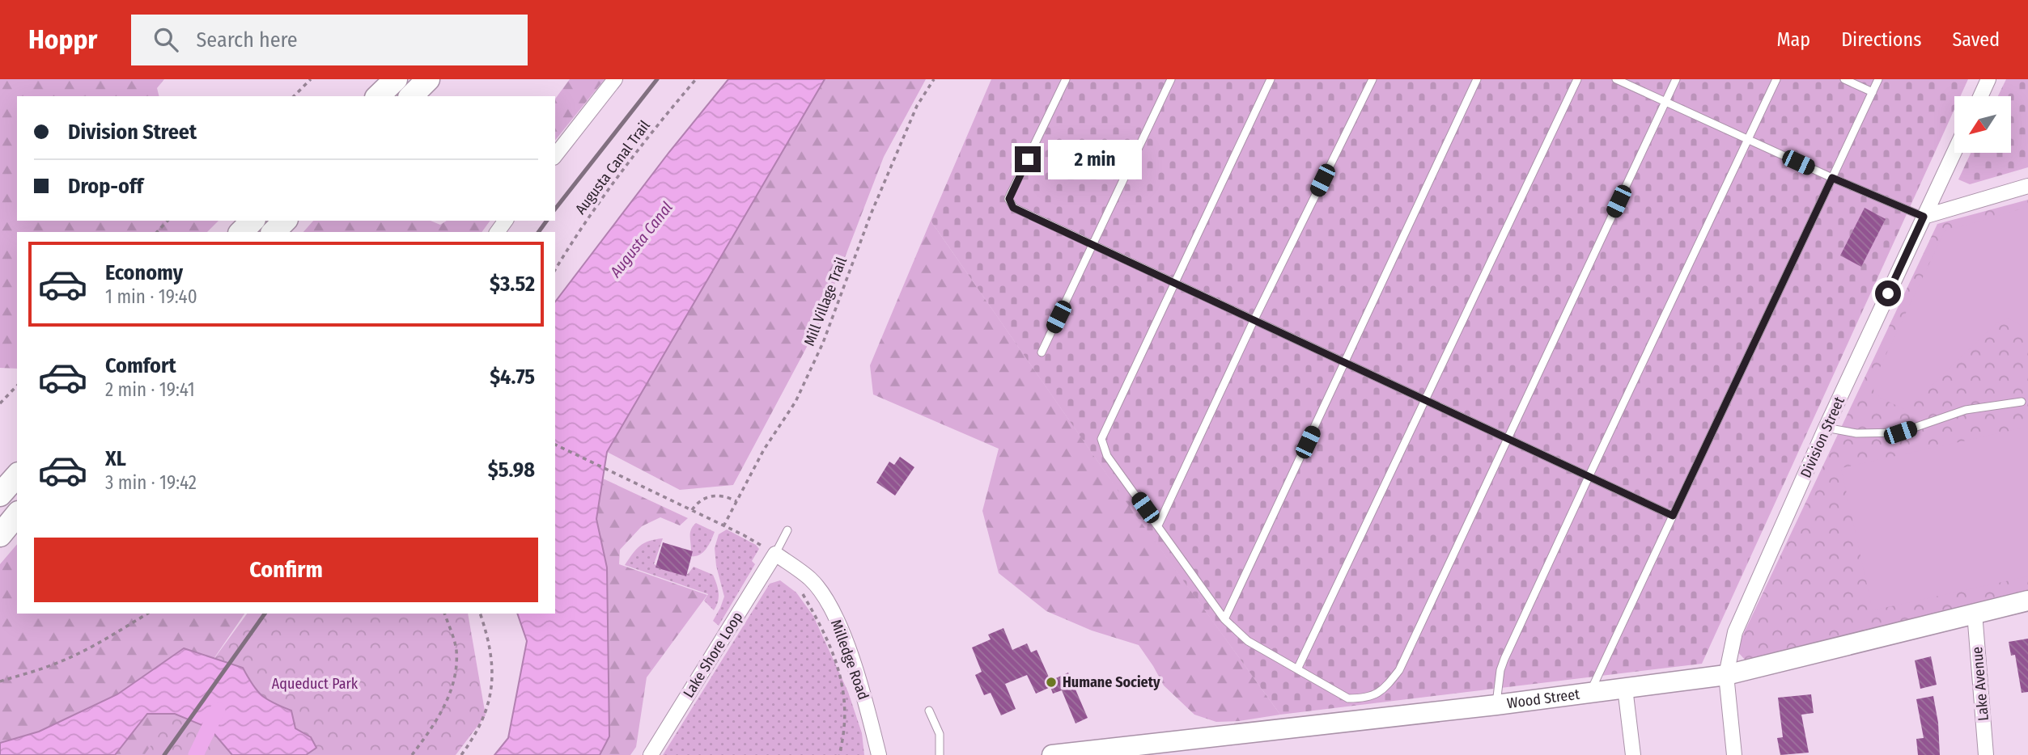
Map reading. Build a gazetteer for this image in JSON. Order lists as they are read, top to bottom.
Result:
{
  "streets": {
    "street": [
      "Division Street",
      "Lake Shore Loop",
      "Milledge Road",
      "Lake Avenue",
      "Wood Street"
    ],
    "path": ["Augusta Canal Trail", "Mill Village Trail"]
  },
  "crossings": [
    ["Division Street", "Wood Street"],
    ["Lake Shore Loop", "Milledge Road"],
    ["Lake Avenue", "Wood Street"]
  ],
  "water": ["Augusta Canal"],
  "parks": ["Aqueduct Park"],
  "places": ["Humane Society"],
  "north": "bottom left",
  "page": {
    "header": "Hoppr",
    "search": "Search here",
    "nav": ["Map", "Directions", "Saved"],
    "banner": ["Division Street", "Drop-off"],
    "bubble": "2 min",
    "list": [
      {
        "name": "Economy",
        "note": "1 min · 19:40",
        "value": "$3.52"
      },
      {
        "name": "Comfort",
        "note": "2 min · 19:41",
        "value": "$4.75"
      },
      {
        "name": "XL",
        "note": "3 min · 19:42",
        "value": "$5.98"
      }
    ],
    "buttons": "Confirm"
  }
}
